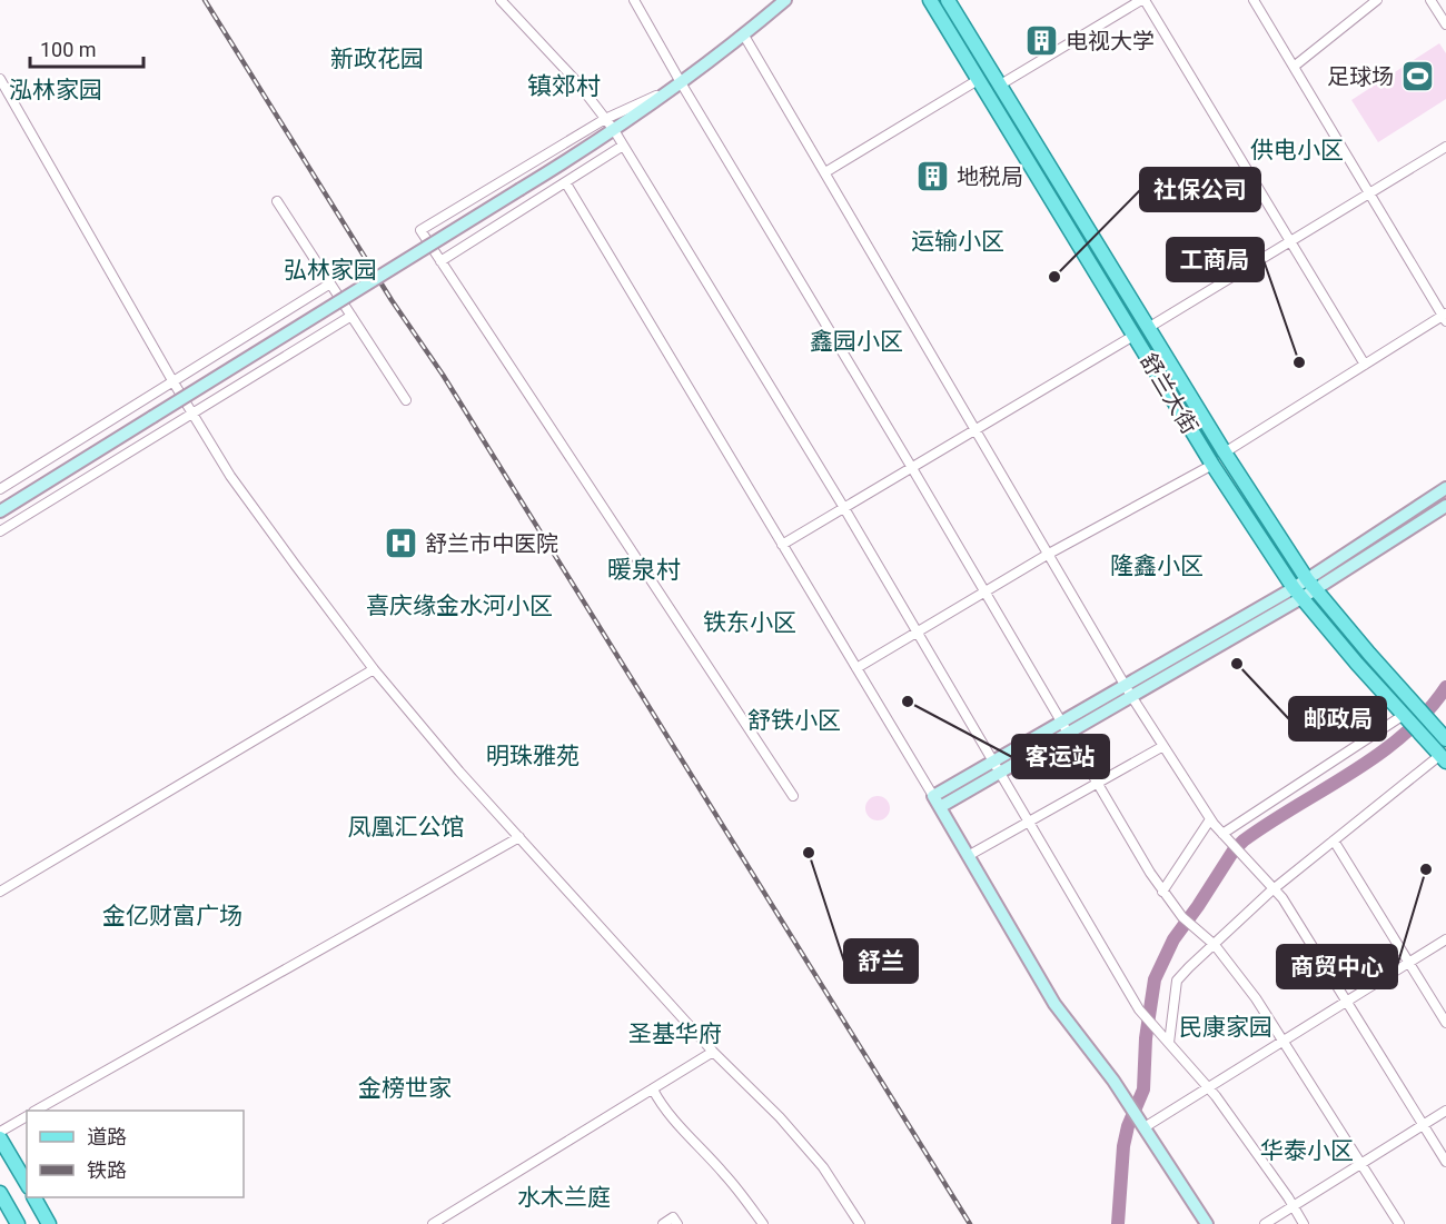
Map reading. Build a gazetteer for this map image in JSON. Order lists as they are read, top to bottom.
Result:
{
  "streets": {
    "main road": ["舒兰大街"]
  },
  "districts": [
    "新政花园",
    "镇郊村",
    "泓林家园",
    "供电小区",
    "运输小区",
    "弘林家园",
    "鑫园小区",
    "隆鑫小区",
    "暖泉村",
    "喜庆缘金水河小区",
    "铁东小区",
    "舒铁小区",
    "明珠雅苑",
    "凤凰汇公馆",
    "金亿财富广场",
    "民康家园",
    "圣基华府",
    "金榜世家",
    "华泰小区",
    "水木兰庭"
  ],
  "places": {
    "building": ["电视大学", "地税局"],
    "sports": ["足球场"],
    "other": [
      "社保公司",
      "工商局",
      "邮政局",
      "客运站",
      "舒兰",
      "商贸中心"
    ],
    "hospital": ["舒兰市中医院"]
  },
  "legend": ["道路", "铁路"],
  "scale_bar": "100 m"
}
